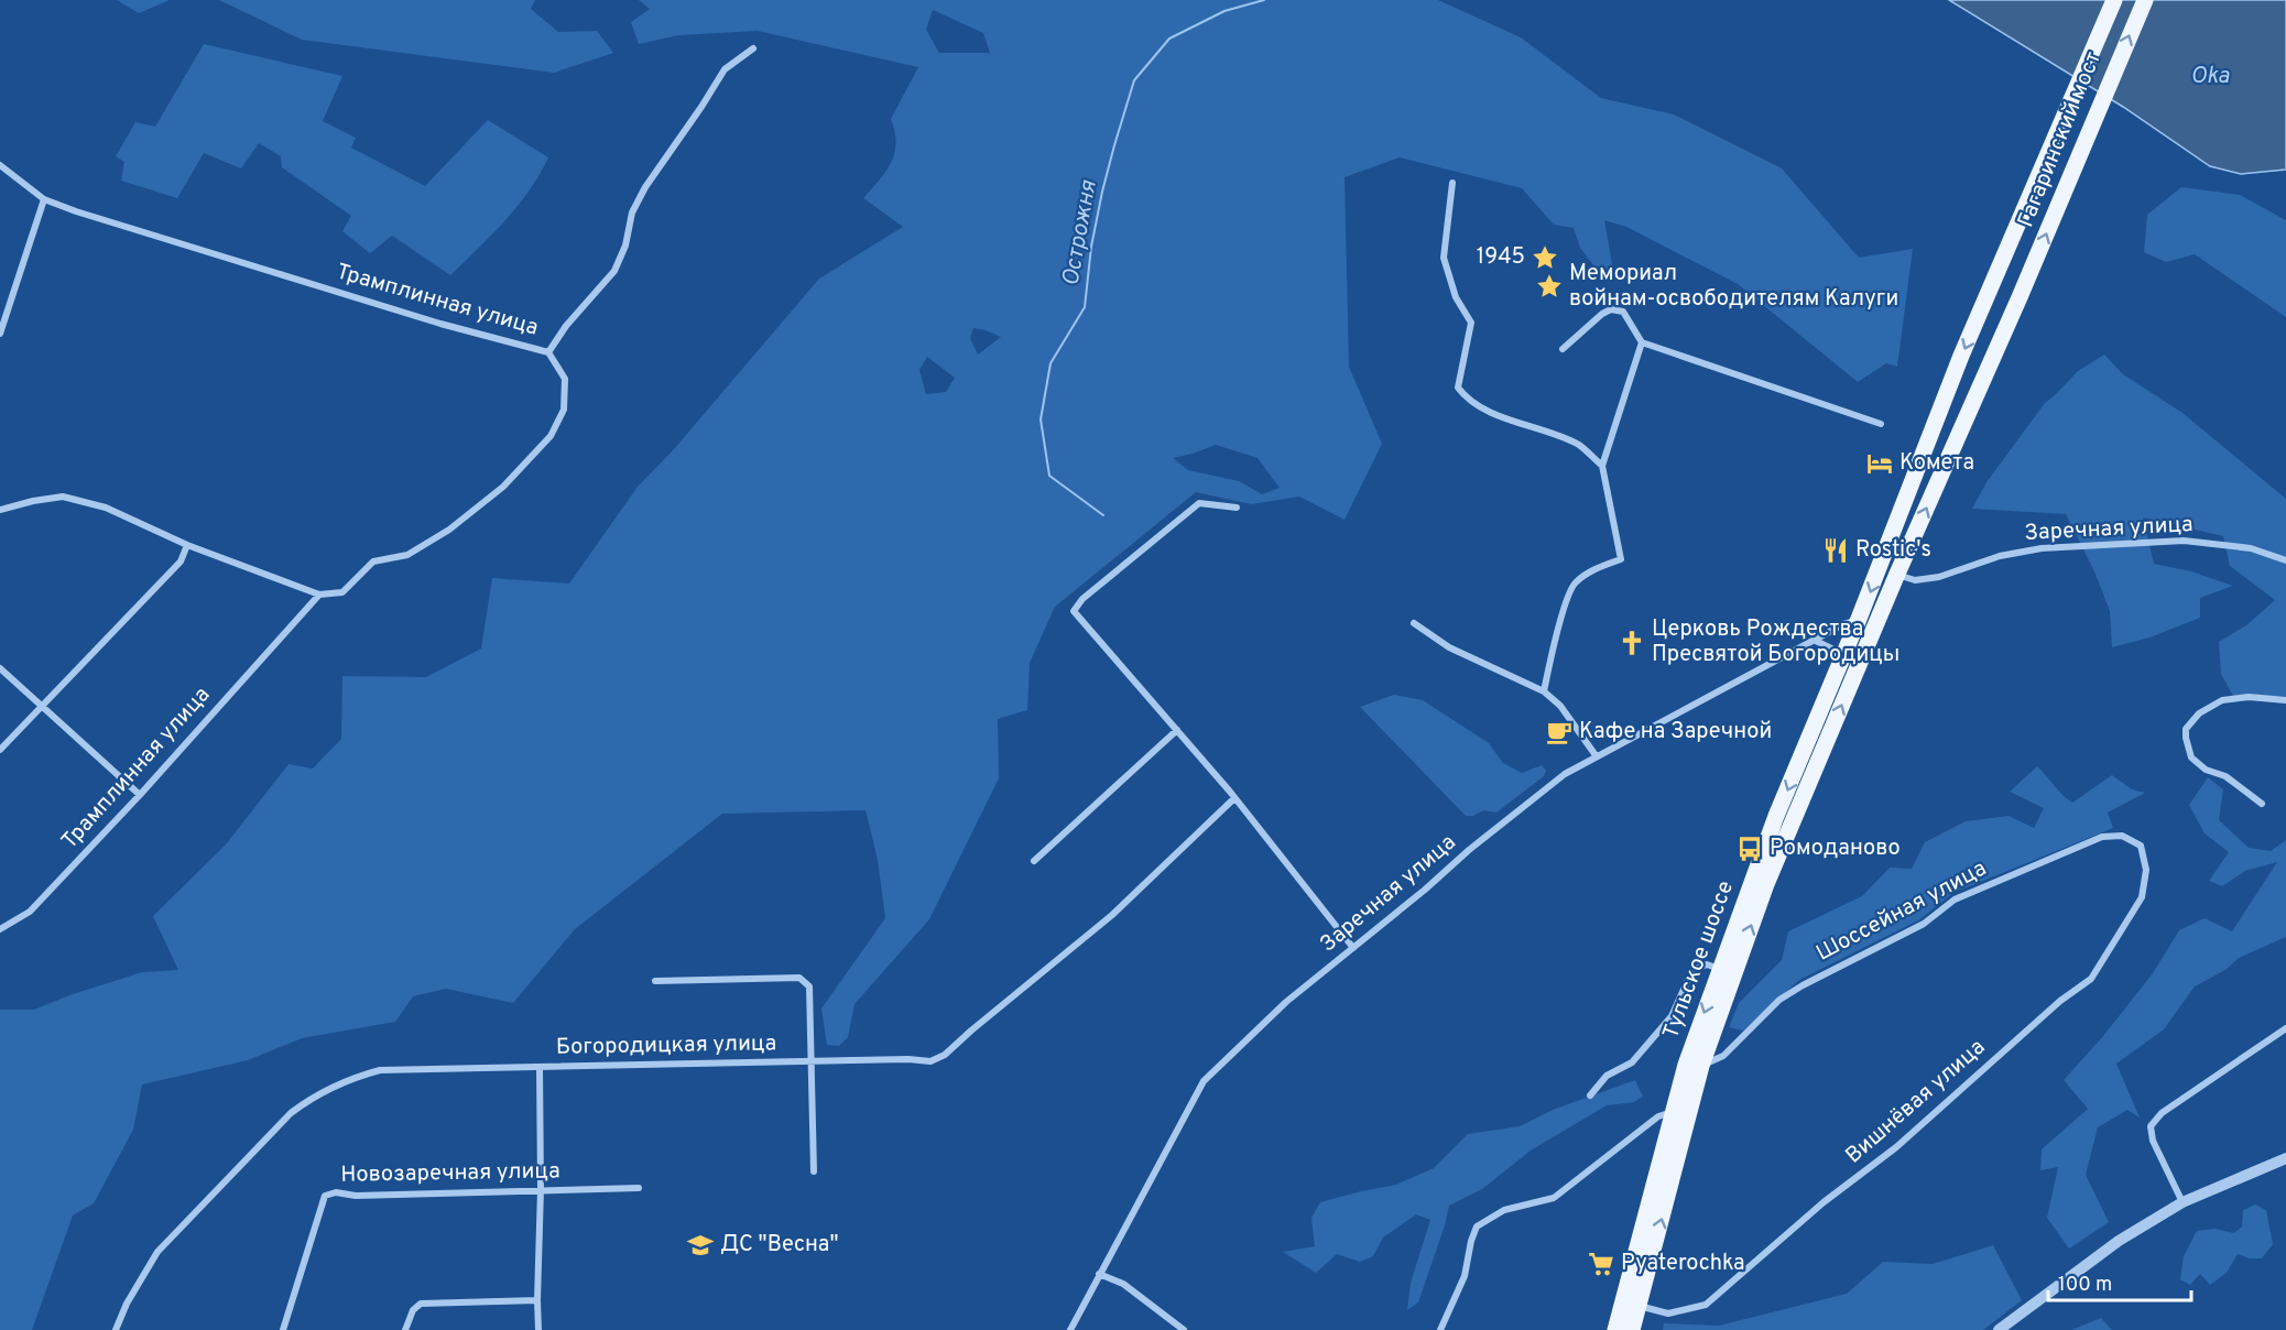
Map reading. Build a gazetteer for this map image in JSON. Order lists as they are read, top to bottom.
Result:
{
  "streets": {
    "main road": ["Гагаринский мост", "Тульское шоссе"],
    "street": [
      "Трамплинная улица",
      "Заречная улица",
      "Шоссейная улица",
      "Богородицкая улица",
      "Вишнёвая улица",
      "Новозаречная улица"
    ]
  },
  "crossings": [
    ["Гагаринский мост", "Тульское шоссе"],
    ["Заречная улица", "Тульское шоссе"],
    ["Шоссейная улица", "Тульское шоссе"],
    ["Шоссейная улица", "Вишнёвая улица"],
    ["Тульское шоссе", "Вишнёвая улица"]
  ],
  "water": ["Oka", "Острожня"],
  "places": {
    "place": ["1945", "Мемориал войнам-освободителям Калуги"],
    "hotel": ["Комета"],
    "restaurant": ["Rostic's"],
    "church": ["Церковь Рождества Пресвятой Богородицы"],
    "cafe": ["Кафе на Заречной"],
    "bus stop": ["Ромоданово"],
    "school or university": ["ДС \"Весна\""],
    "supermarket": ["Pyaterochka"]
  },
  "scale_bar": "100 m"
}
